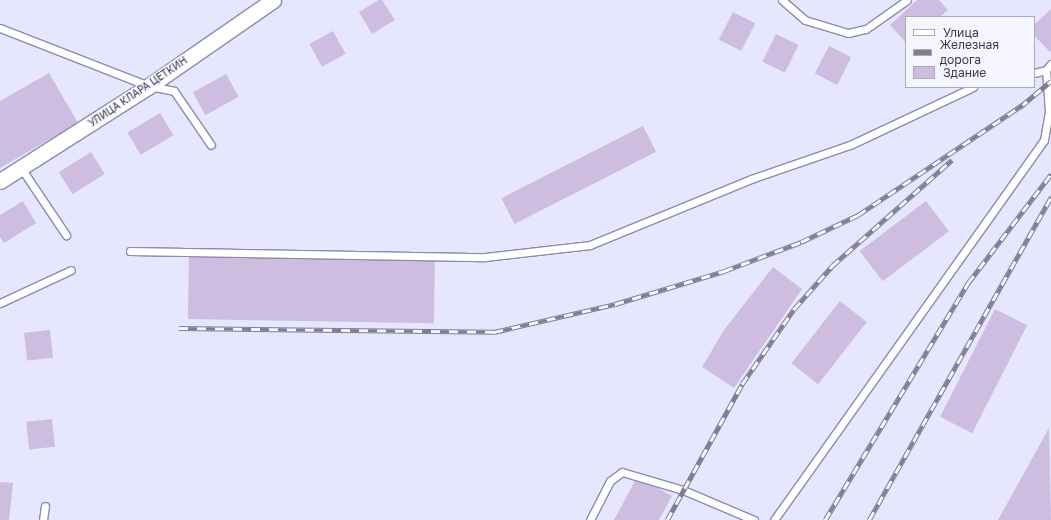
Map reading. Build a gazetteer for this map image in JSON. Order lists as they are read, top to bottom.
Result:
{
  "streets": {
    "street": ["УЛИЦА КЛАРА ЦЕТКИН"]
  },
  "legend": ["Улица", "Железная дорога", "Здание"]
}
